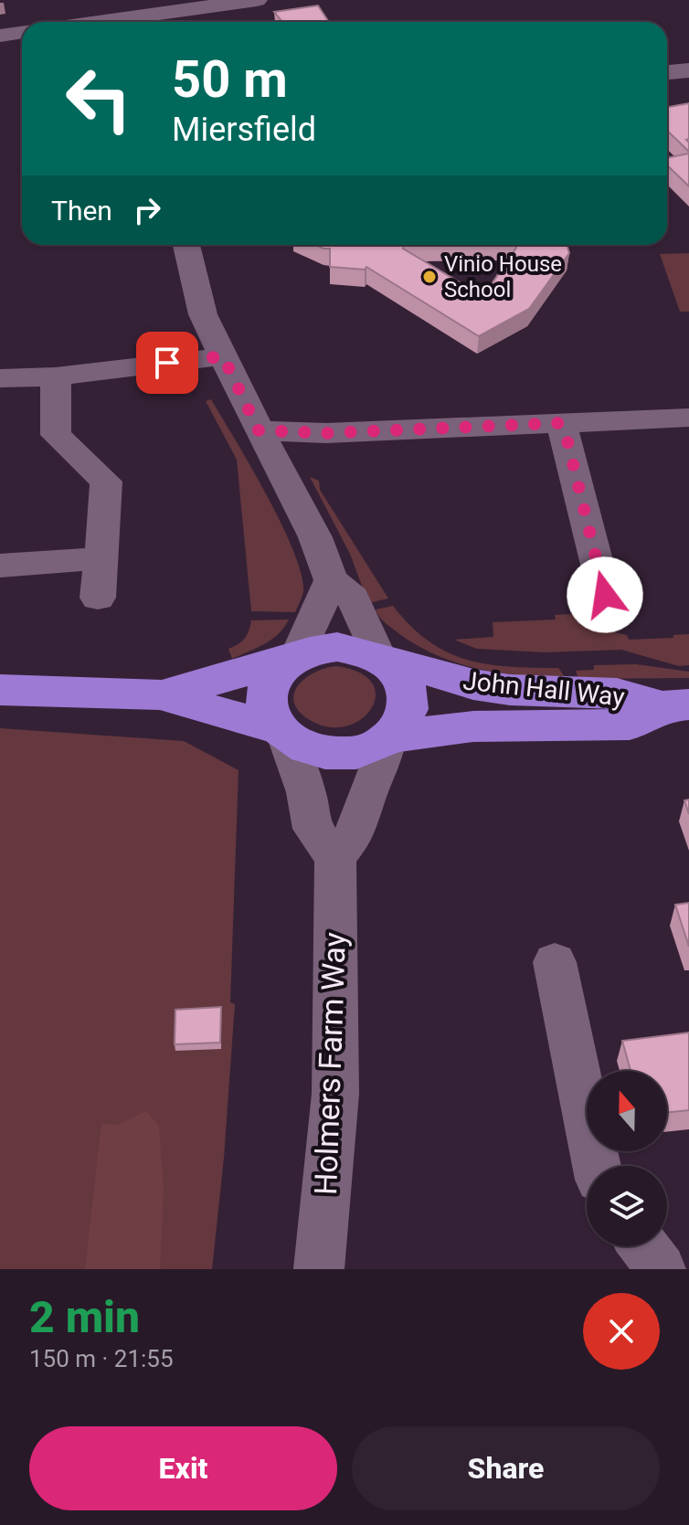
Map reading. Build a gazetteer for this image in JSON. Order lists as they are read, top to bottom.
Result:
{
  "streets": {
    "highway": ["John Hall Way"],
    "street": ["Holmers Farm Way"]
  },
  "places": ["Vinio House School"],
  "north": "top",
  "page": {
    "turn": ["50 m", "Miersfield"],
    "then": "Then",
    "heading": ["2 min", "150 m · 21:55"],
    "buttons": ["Exit", "Share"]
  }
}
